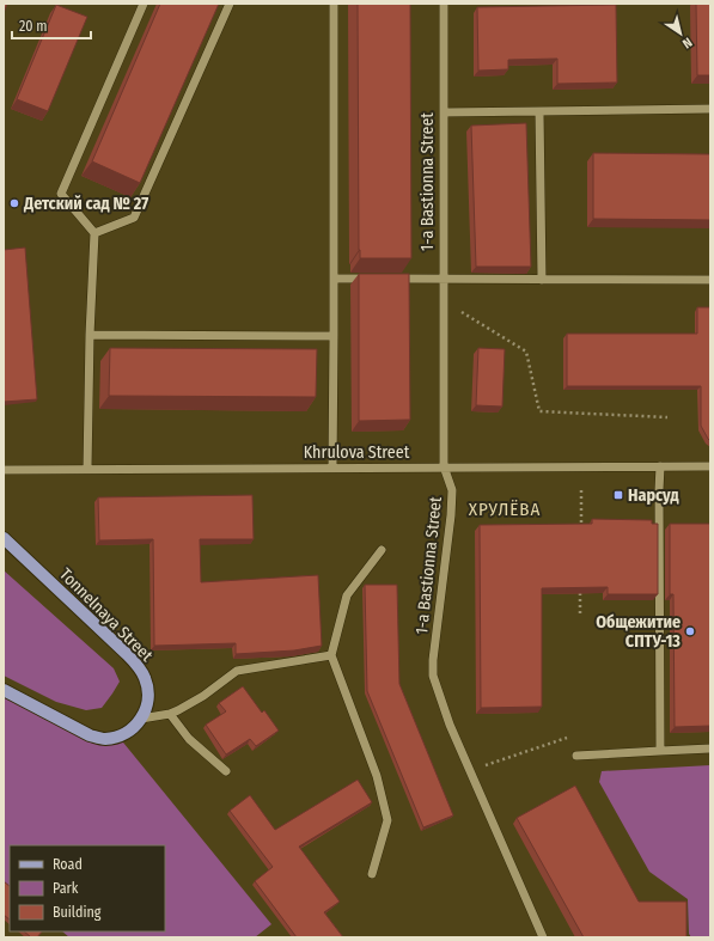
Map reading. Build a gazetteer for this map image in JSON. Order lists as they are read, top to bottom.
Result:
{
  "streets": {
    "main road": ["Tonnelnaya Street"],
    "street": ["1-a Bastionna Street", "Khrulova Street"]
  },
  "crossings": [
    ["1-a Bastionna Street", "Khrulova Street"]
  ],
  "districts": ["ХРУЛЁВА"],
  "places": {
    "other": ["Детский сад № 27", "Общежитие СПТУ-13"],
    "transit": ["Нарсуд"]
  },
  "legend": ["Road", "Park", "Building"],
  "scale_bar": "20 m",
  "north": "bottom right"
}
